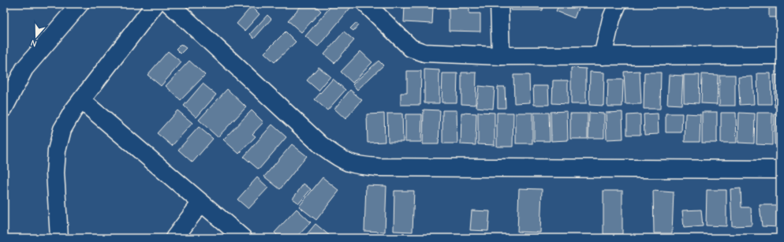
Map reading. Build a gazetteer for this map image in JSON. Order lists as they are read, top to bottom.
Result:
{
  "north": "bottom"
}
